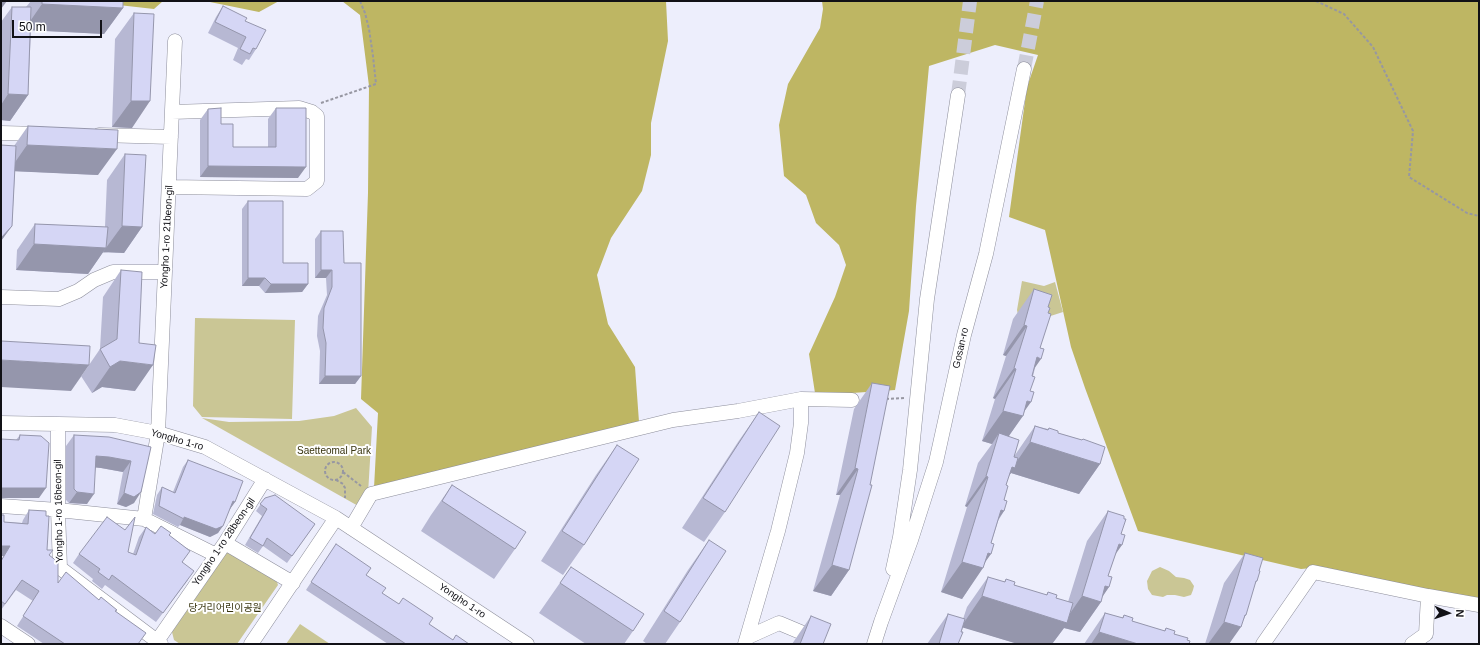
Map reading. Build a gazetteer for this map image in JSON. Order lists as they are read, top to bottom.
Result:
{
  "streets": {
    "street": [
      "Yongho 1-ro 21beon-gil",
      "Gosan-ro",
      "Yongho 1-ro",
      "Yongho 1-ro 16beon-gil",
      "Yongho 1-ro 28beon-gil"
    ]
  },
  "crossings": [
    ["Yongho 1-ro 21beon-gil", "Yongho 1-ro"],
    ["Yongho 1-ro", "Yongho 1-ro 16beon-gil"],
    ["Yongho 1-ro", "Yongho 1-ro 28beon-gil"],
    ["Yongho 1-ro 16beon-gil", "Yongho 1-ro 28beon-gil"]
  ],
  "parks": ["Saetteomal Park", "당거리어린이공원"],
  "scale_bar": "50 m",
  "north": "right"
}
